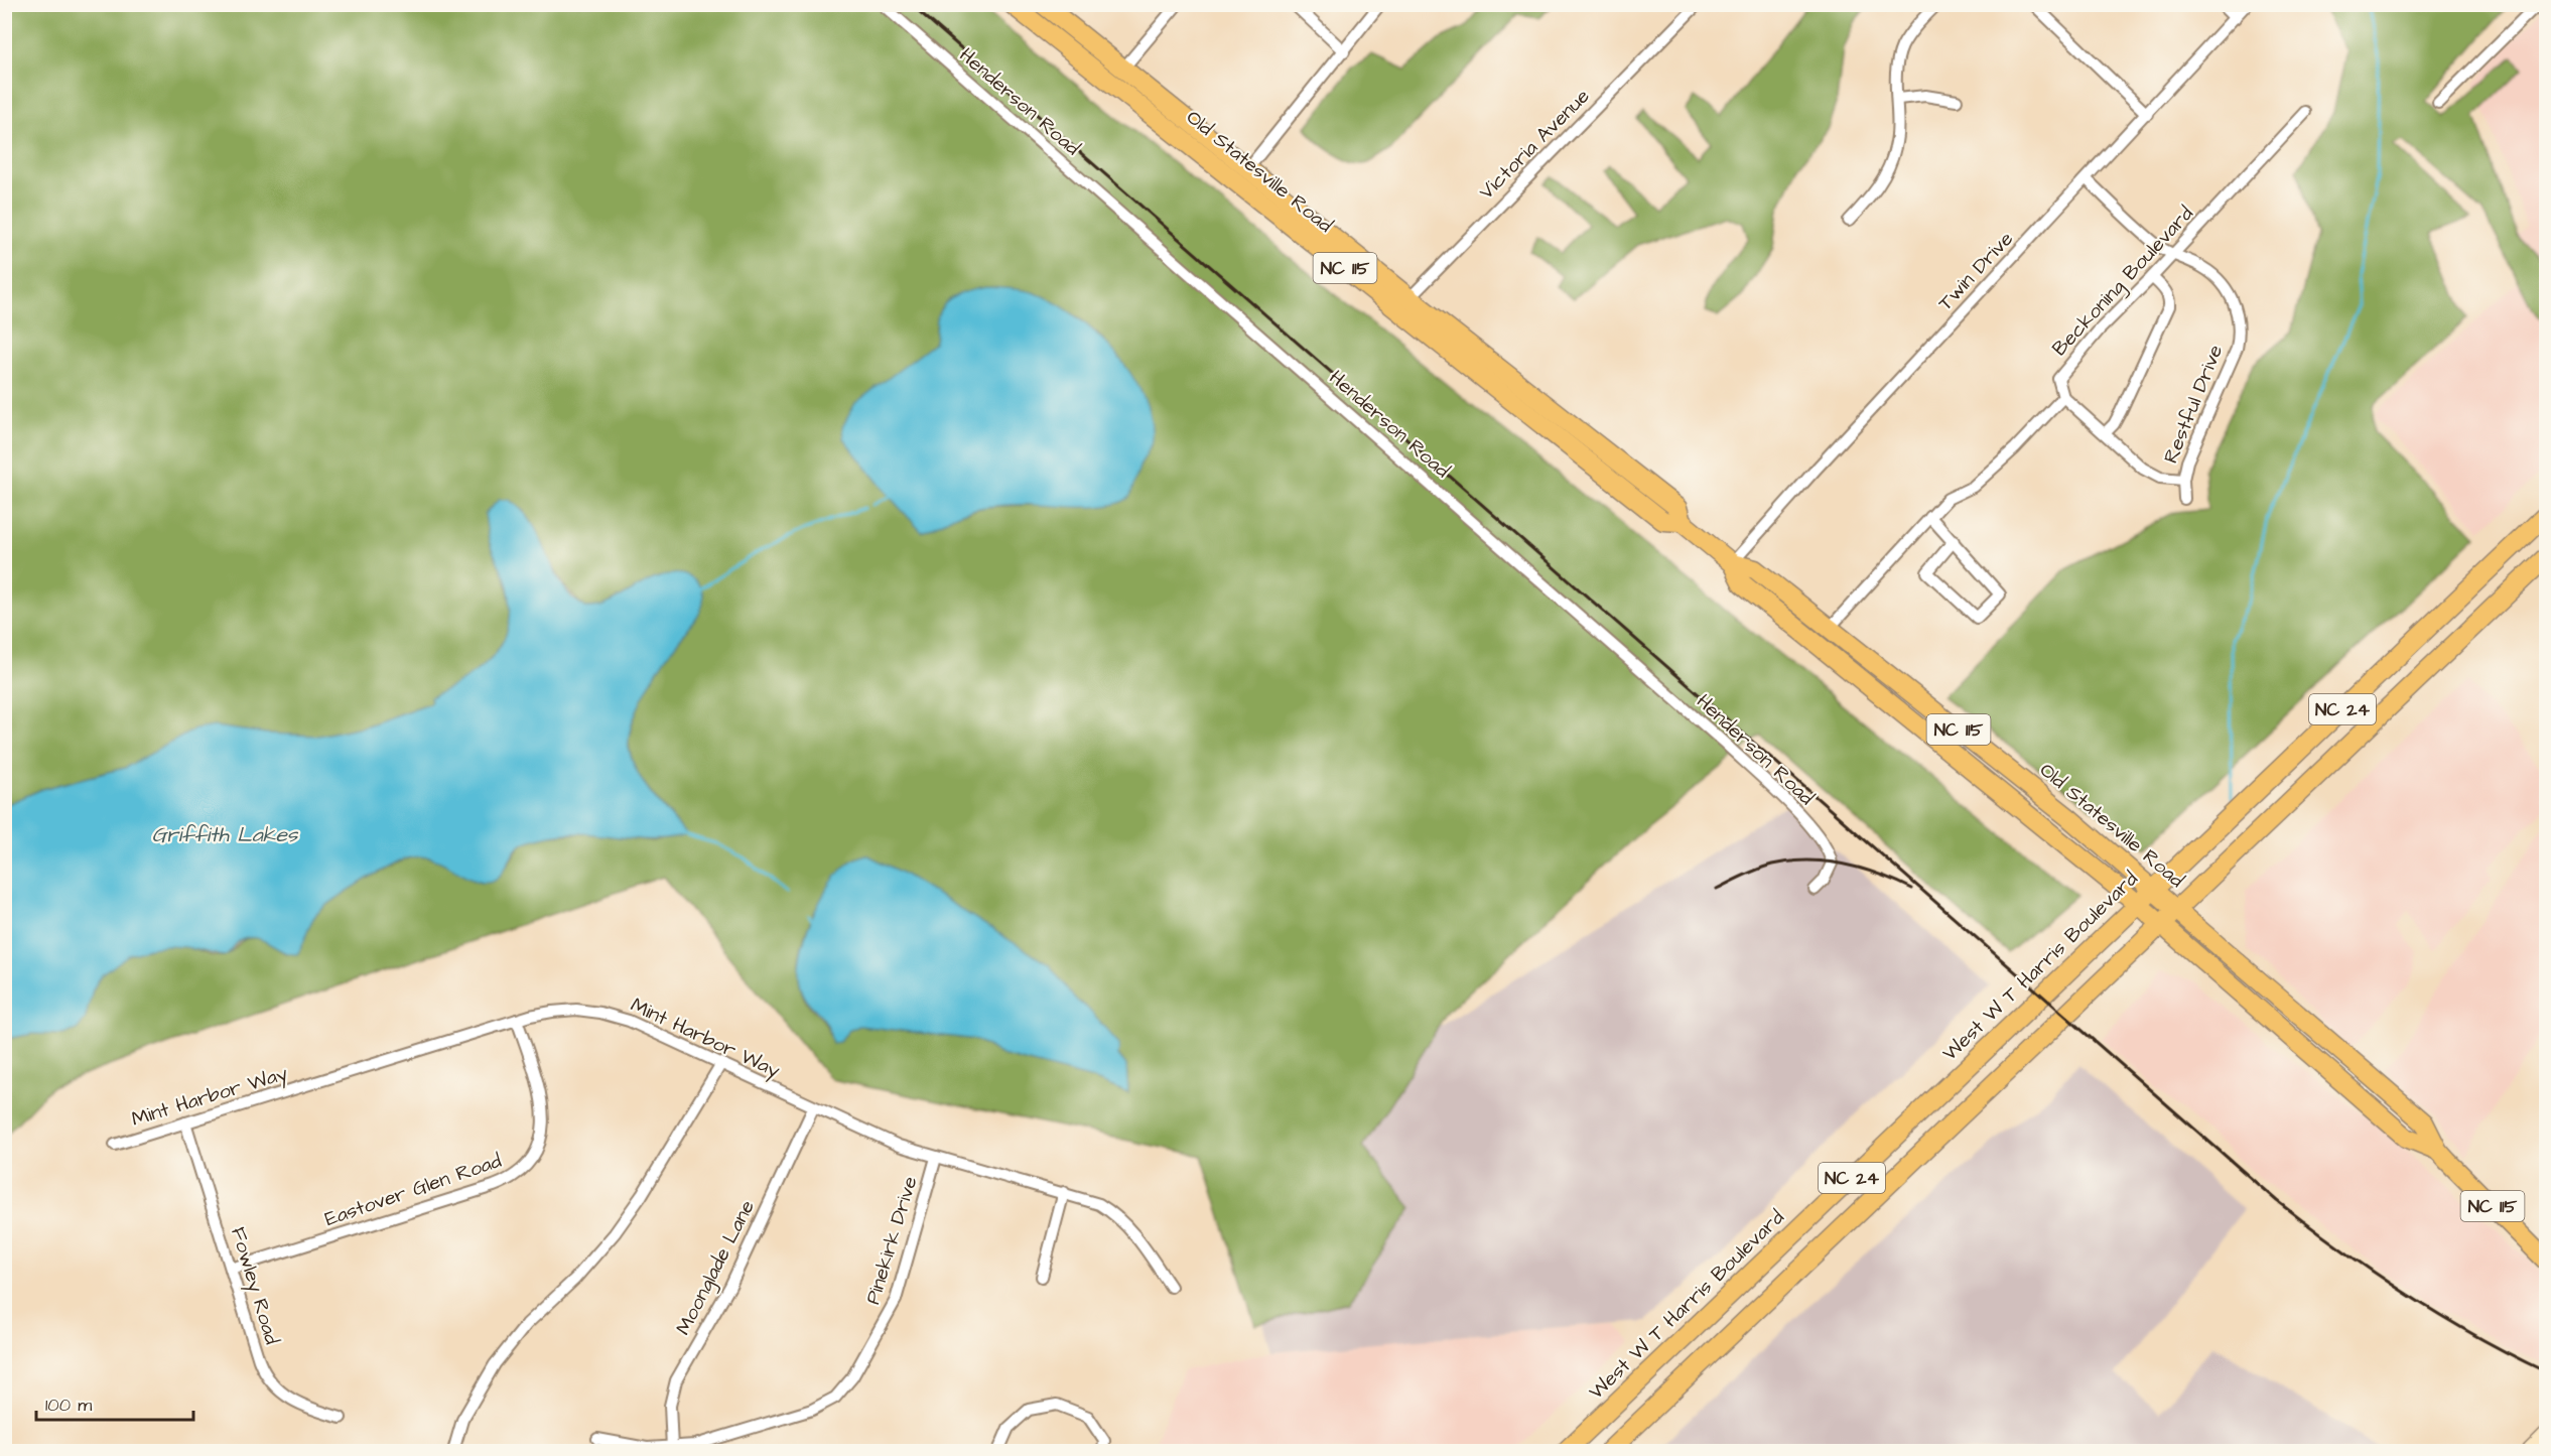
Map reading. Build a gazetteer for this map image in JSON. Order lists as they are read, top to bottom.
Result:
{
  "streets": {
    "main road": [
      "Old Statesville Road",
      "NC 115",
      "NC 24",
      "West W T Harris Boulevard"
    ],
    "street": [
      "Henderson Road",
      "Victoria Avenue",
      "Twin Drive",
      "Beckoning Boulevard",
      "Restful Drive",
      "Mint Harbor Way",
      "Eastover Glen Road",
      "Pinekirk Drive",
      "Moonglade Lane",
      "Fowley Road"
    ]
  },
  "crossings": [
    ["Victoria Avenue", "Old Statesville Road"],
    ["Old Statesville Road", "Twin Drive"],
    ["Old Statesville Road", "NC 24"],
    ["Old Statesville Road", "West W T Harris Boulevard"],
    ["Twin Drive", "Restful Drive"],
    ["Beckoning Boulevard", "Restful Drive"],
    ["Mint Harbor Way", "Eastover Glen Road"],
    ["Mint Harbor Way", "Pinekirk Drive"],
    ["Mint Harbor Way", "Moonglade Lane"],
    ["Mint Harbor Way", "Fowley Road"],
    ["Eastover Glen Road", "Fowley Road"],
    ["Pinekirk Drive", "Moonglade Lane"]
  ],
  "water": ["Griffith Lakes"],
  "scale_bar": "100 m"
}
